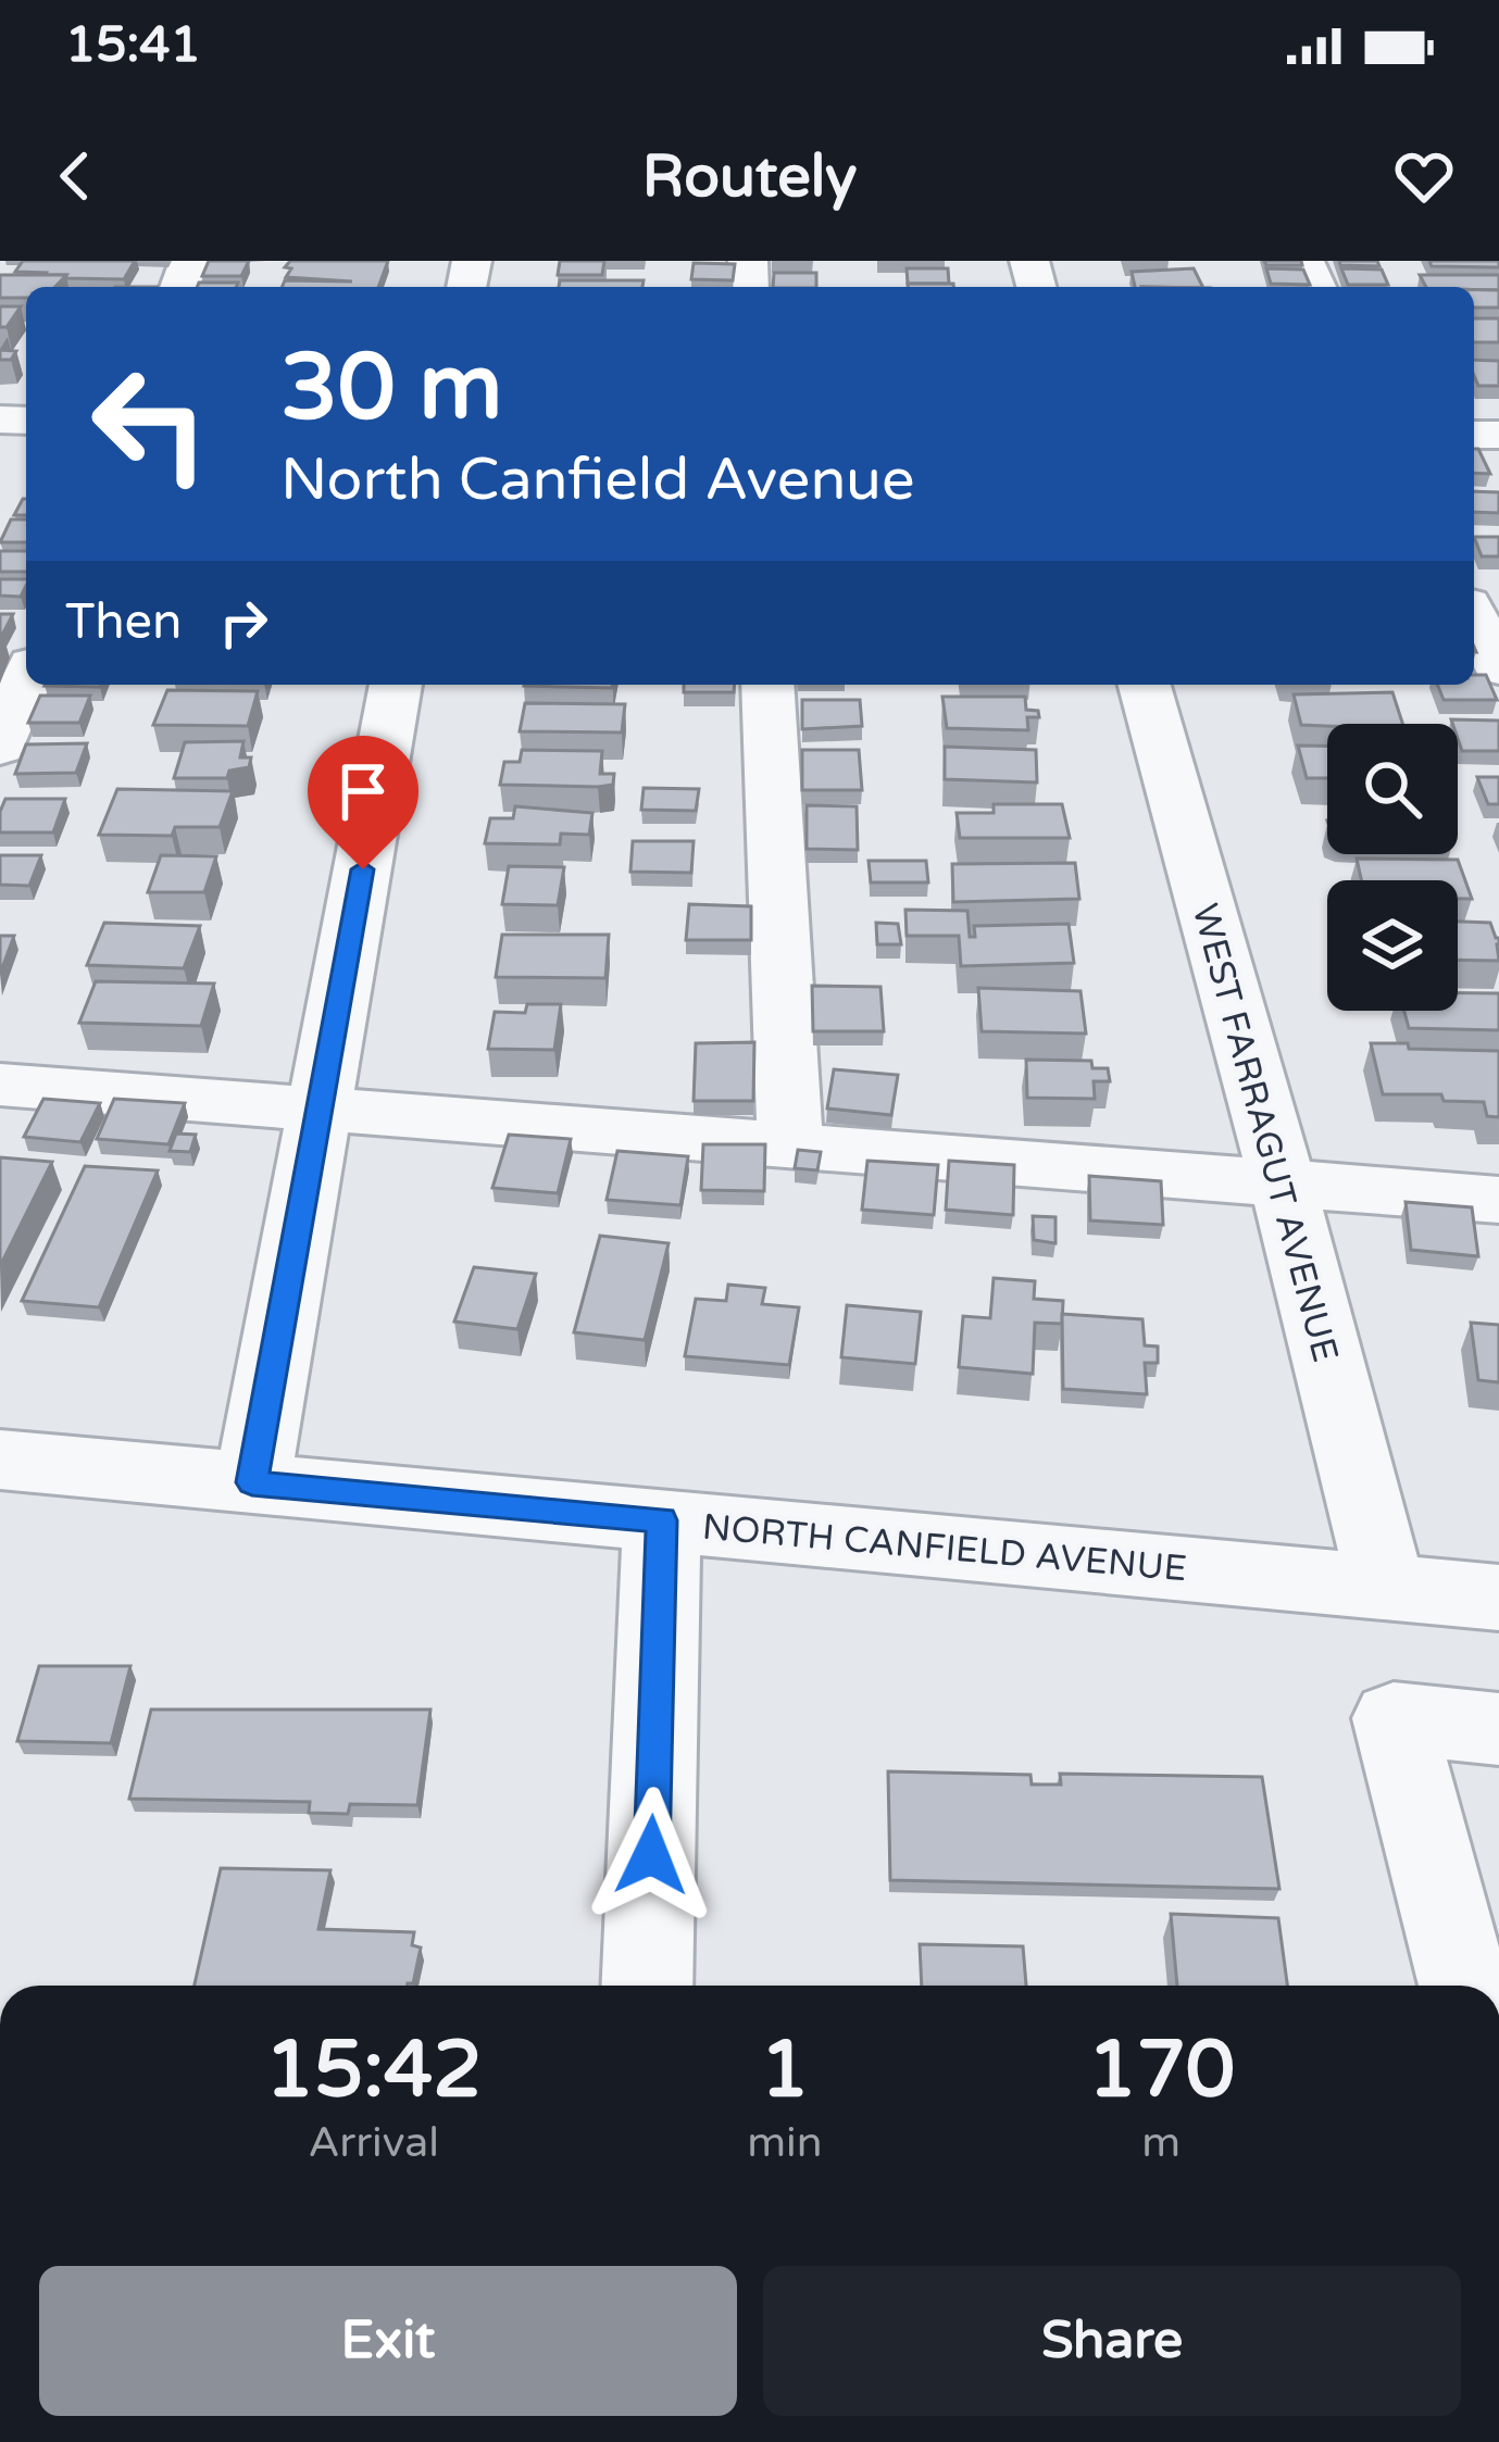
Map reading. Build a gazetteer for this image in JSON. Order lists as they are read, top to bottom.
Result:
{
  "streets": {
    "street": ["WEST FARRAGUT AVENUE", "NORTH CANFIELD AVENUE"]
  },
  "crossings": [
    ["WEST FARRAGUT AVENUE", "NORTH CANFIELD AVENUE"]
  ],
  "page": {
    "status": "15:41",
    "header": "Routely",
    "turn": ["30 m", "North Canfield Avenue"],
    "then": "Then",
    "eta": [
      "15:42",
      "Arrival",
      "1",
      "min",
      "170",
      "m"
    ],
    "buttons": ["Exit", "Share"]
  }
}
